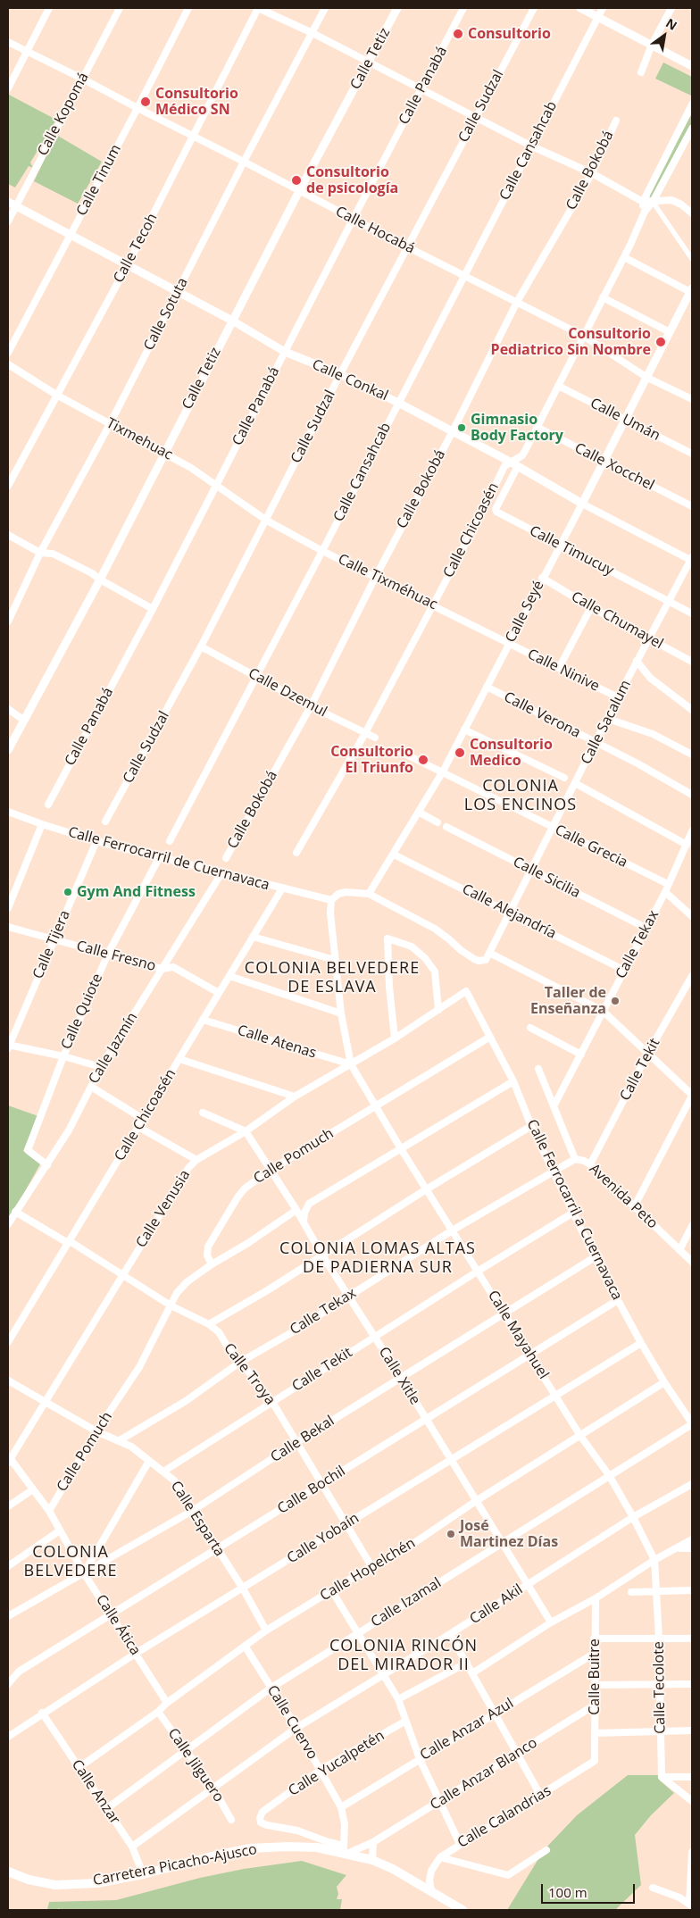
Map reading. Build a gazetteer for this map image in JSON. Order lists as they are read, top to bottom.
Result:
{
  "streets": {
    "main road": ["Carretera Picacho-Ajusco"],
    "street": [
      "Calle Tetiz",
      "Calle Panabá",
      "Calle Sudzal",
      "Calle Kopomá",
      "Calle Cansahcab",
      "Calle Bokobá",
      "Calle Tinum",
      "Calle Hocabá",
      "Calle Tecoh",
      "Calle Sotuta",
      "Calle Conkal",
      "Calle Umán",
      "Tixmehuac",
      "Calle Xocchel",
      "Calle Chicoasén",
      "Calle Timucuy",
      "Calle Tixméhuac",
      "Calle Seyé",
      "Calle Chumayel",
      "Calle Ninive",
      "Calle Dzemul",
      "Calle Verona",
      "Calle Sacalum",
      "Calle Grecia",
      "Calle Ferrocarril de Cuernavaca",
      "Calle Sicilia",
      "Calle Alejandría",
      "Calle Tijera",
      "Calle Tekax",
      "Calle Fresno",
      "Calle Quiote",
      "Calle Atenas",
      "Calle Jazmín",
      "Calle Tekit",
      "Calle Pomuch",
      "Avenida Peto",
      "Calle Venusia",
      "Calle Ferrocarril a Cuernavaca",
      "Calle Mayahuel",
      "Calle Troya",
      "Calle Xitle",
      "Calle Bekal",
      "Calle Bochil",
      "Calle Esparta",
      "Calle Yobaín",
      "Calle Hopelchén",
      "Calle Izamal",
      "Calle Akil",
      "Calle Ática",
      "Calle Buitre",
      "Calle Tecolote",
      "Calle Cuervo",
      "Calle Anzar Azul",
      "Calle Yucalpetén",
      "Calle Jilguero",
      "Calle Anzar Blanco",
      "Calle Anzar",
      "Calle Calandrias"
    ]
  },
  "crossings": [
    ["Calle Tetiz", "Calle Hocabá"],
    ["Calle Tetiz", "Calle Conkal"],
    ["Calle Tetiz", "Tixmehuac"],
    ["Calle Panabá", "Calle Hocabá"],
    ["Calle Panabá", "Calle Conkal"],
    ["Calle Panabá", "Tixmehuac"],
    ["Calle Sudzal", "Calle Hocabá"],
    ["Calle Sudzal", "Calle Conkal"],
    ["Calle Sudzal", "Tixmehuac"],
    ["Calle Sudzal", "Calle Tixméhuac"],
    ["Calle Sudzal", "Calle Dzemul"],
    ["Calle Kopomá", "Calle Hocabá"],
    ["Calle Kopomá", "Calle Conkal"],
    ["Calle Cansahcab", "Calle Hocabá"],
    ["Calle Cansahcab", "Calle Conkal"],
    ["Calle Cansahcab", "Calle Tixméhuac"],
    ["Calle Cansahcab", "Calle Dzemul"],
    ["Calle Bokobá", "Calle Hocabá"],
    ["Calle Bokobá", "Calle Conkal"],
    ["Calle Bokobá", "Calle Tixméhuac"],
    ["Calle Bokobá", "Calle Dzemul"],
    ["Calle Tinum", "Calle Hocabá"],
    ["Calle Tinum", "Calle Conkal"],
    ["Calle Hocabá", "Calle Tecoh"],
    ["Calle Hocabá", "Calle Sotuta"],
    ["Calle Hocabá", "Calle Chicoasén"],
    ["Calle Hocabá", "Calle Seyé"],
    ["Calle Tecoh", "Calle Conkal"],
    ["Calle Tecoh", "Tixmehuac"],
    ["Calle Sotuta", "Calle Conkal"],
    ["Calle Sotuta", "Tixmehuac"],
    ["Calle Conkal", "Calle Chicoasén"],
    ["Calle Conkal", "Calle Timucuy"],
    ["Calle Conkal", "Calle Seyé"],
    ["Calle Conkal", "Calle Sacalum"],
    ["Calle Umán", "Calle Chicoasén"],
    ["Calle Umán", "Calle Seyé"],
    ["Tixmehuac", "Calle Tixméhuac"],
    ["Calle Xocchel", "Calle Chicoasén"],
    ["Calle Xocchel", "Calle Seyé"],
    ["Calle Chicoasén", "Calle Timucuy"],
    ["Calle Chicoasén", "Calle Tixméhuac"],
    ["Calle Chicoasén", "Calle Dzemul"],
    ["Calle Chicoasén", "Calle Ferrocarril de Cuernavaca"],
    ["Calle Chicoasén", "Calle Fresno"],
    ["Calle Chicoasén", "Calle Atenas"],
    ["Calle Chicoasén", "Calle Troya"],
    ["Calle Timucuy", "Calle Seyé"],
    ["Calle Timucuy", "Calle Sacalum"],
    ["Calle Tixméhuac", "Calle Seyé"],
    ["Calle Tixméhuac", "Calle Ninive"],
    ["Calle Seyé", "Calle Chumayel"],
    ["Calle Seyé", "Calle Ninive"],
    ["Calle Seyé", "Calle Verona"],
    ["Calle Seyé", "Calle Grecia"],
    ["Calle Seyé", "Calle Alejandría"],
    ["Calle Chumayel", "Calle Sacalum"],
    ["Calle Ninive", "Calle Sacalum"],
    ["Calle Verona", "Calle Sacalum"],
    ["Calle Sacalum", "Calle Grecia"],
    ["Calle Sacalum", "Calle Sicilia"],
    ["Calle Sacalum", "Calle Alejandría"],
    ["Calle Grecia", "Calle Tekax"],
    ["Calle Ferrocarril de Cuernavaca", "Calle Tijera"],
    ["Calle Ferrocarril de Cuernavaca", "Calle Quiote"],
    ["Calle Ferrocarril de Cuernavaca", "Calle Jazmín"],
    ["Calle Sicilia", "Calle Tekax"],
    ["Calle Alejandría", "Calle Tekax"],
    ["Calle Tijera", "Calle Fresno"],
    ["Calle Tekax", "Avenida Peto"],
    ["Calle Tekax", "Calle Ferrocarril a Cuernavaca"],
    ["Calle Tekax", "Calle Mayahuel"],
    ["Calle Tekax", "Calle Troya"],
    ["Calle Tekax", "Calle Xitle"],
    ["Calle Tekax", "Calle Esparta"],
    ["Calle Fresno", "Calle Quiote"],
    ["Calle Fresno", "Calle Jazmín"],
    ["Calle Quiote", "Calle Jazmín"],
    ["Calle Atenas", "Calle Venusia"],
    ["Calle Atenas", "Calle Mayahuel"],
    ["Calle Jazmín", "Calle Troya"],
    ["Calle Tekit", "Avenida Peto"],
    ["Calle Tekit", "Calle Ferrocarril a Cuernavaca"],
    ["Calle Tekit", "Calle Mayahuel"],
    ["Calle Tekit", "Calle Troya"],
    ["Calle Tekit", "Calle Xitle"],
    ["Calle Tekit", "Calle Esparta"],
    ["Calle Pomuch", "Calle Ferrocarril a Cuernavaca"],
    ["Calle Pomuch", "Calle Mayahuel"],
    ["Calle Pomuch", "Calle Troya"],
    ["Calle Pomuch", "Calle Xitle"],
    ["Calle Pomuch", "Calle Esparta"],
    ["Calle Pomuch", "Calle Ática"],
    ["Calle Venusia", "Calle Ferrocarril a Cuernavaca"],
    ["Calle Venusia", "Calle Mayahuel"],
    ["Calle Venusia", "Calle Troya"],
    ["Calle Venusia", "Calle Xitle"],
    ["Calle Venusia", "Calle Esparta"],
    ["Calle Venusia", "Calle Ática"],
    ["Calle Ferrocarril a Cuernavaca", "Calle Bekal"],
    ["Calle Ferrocarril a Cuernavaca", "Calle Bochil"],
    ["Calle Ferrocarril a Cuernavaca", "Calle Yobaín"],
    ["Calle Ferrocarril a Cuernavaca", "Calle Hopelchén"],
    ["Calle Ferrocarril a Cuernavaca", "Calle Izamal"],
    ["Calle Mayahuel", "Calle Bekal"],
    ["Calle Mayahuel", "Calle Bochil"],
    ["Calle Mayahuel", "Calle Yobaín"],
    ["Calle Mayahuel", "Calle Hopelchén"],
    ["Calle Mayahuel", "Calle Izamal"],
    ["Calle Mayahuel", "Calle Akil"],
    ["Calle Mayahuel", "Calle Tecolote"],
    ["Calle Troya", "Calle Bekal"],
    ["Calle Troya", "Calle Bochil"],
    ["Calle Troya", "Calle Yobaín"],
    ["Calle Troya", "Calle Hopelchén"],
    ["Calle Xitle", "Calle Bekal"],
    ["Calle Xitle", "Calle Bochil"],
    ["Calle Xitle", "Calle Yobaín"],
    ["Calle Xitle", "Calle Hopelchén"],
    ["Calle Xitle", "Calle Izamal"],
    ["Calle Xitle", "Calle Akil"],
    ["Calle Bekal", "Calle Esparta"],
    ["Calle Bekal", "Calle Ática"],
    ["Calle Bochil", "Calle Esparta"],
    ["Calle Bochil", "Calle Ática"],
    ["Calle Esparta", "Calle Yobaín"],
    ["Calle Esparta", "Calle Hopelchén"],
    ["Calle Yobaín", "Calle Ática"],
    ["Calle Yobaín", "Calle Anzar"],
    ["Calle Hopelchén", "Calle Ática"],
    ["Calle Hopelchén", "Calle Cuervo"],
    ["Calle Hopelchén", "Calle Jilguero"],
    ["Calle Hopelchén", "Calle Anzar"],
    ["Calle Izamal", "Calle Cuervo"],
    ["Calle Izamal", "Calle Jilguero"],
    ["Calle Izamal", "Calle Anzar"],
    ["Calle Akil", "Calle Cuervo"],
    ["Calle Akil", "Calle Jilguero"],
    ["Calle Akil", "Calle Anzar"],
    ["Calle Buitre", "Calle Anzar Azul"],
    ["Calle Buitre", "Calle Anzar Blanco"],
    ["Calle Buitre", "Calle Calandrias"],
    ["Calle Cuervo", "Calle Anzar Azul"],
    ["Calle Cuervo", "Calle Yucalpetén"],
    ["Calle Cuervo", "Calle Anzar Blanco"],
    ["Calle Cuervo", "Carretera Picacho-Ajusco"],
    ["Calle Yucalpetén", "Calle Anzar Blanco"],
    ["Calle Yucalpetén", "Carretera Picacho-Ajusco"],
    ["Calle Anzar Blanco", "Carretera Picacho-Ajusco"],
    ["Calle Anzar", "Carretera Picacho-Ajusco"],
    ["Calle Calandrias", "Carretera Picacho-Ajusco"]
  ],
  "districts": [
    "COLONIA LOS ENCINOS",
    "COLONIA BELVEDERE DE ESLAVA",
    "COLONIA LOMAS ALTAS DE PADIERNA SUR",
    "COLONIA BELVEDERE",
    "COLONIA RINCÓN DEL MIRADOR II"
  ],
  "places": [
    "Consultorio",
    "Consultorio Médico SN",
    "Consultorio de psicología",
    "Consultorio Pediatrico Sin Nombre",
    "Gimnasio Body Factory",
    "Consultorio Medico",
    "Consultorio El Triunfo",
    "Gym And Fitness",
    "Taller de Enseñanza",
    "José Martinez Días"
  ],
  "scale_bar": "100 m",
  "north": "top right"
}
